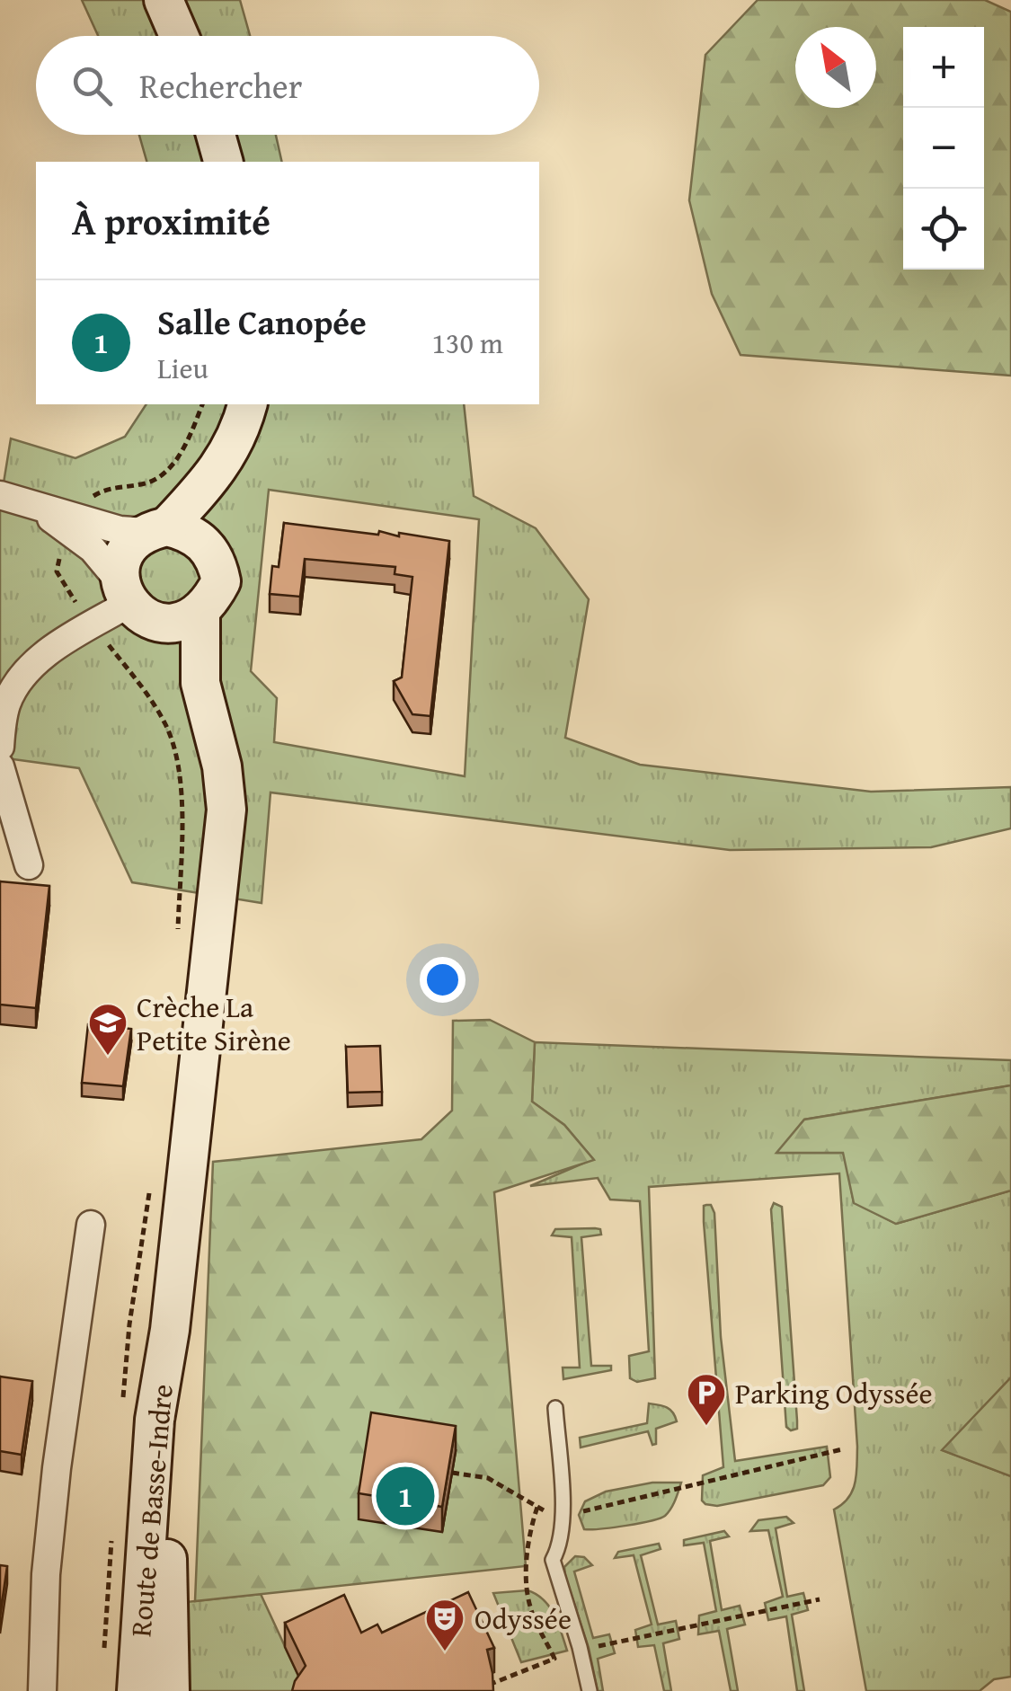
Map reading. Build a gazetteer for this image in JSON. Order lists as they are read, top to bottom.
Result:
{
  "streets": {
    "main road": ["Route de Basse-Indre"]
  },
  "places": {
    "school or university": ["Crèche La Petite Sirène"],
    "parking": ["Parking Odyssée"],
    "theatre": ["Odyssée"]
  },
  "north": "top left",
  "page": {
    "map_buttons": ["+", "−"],
    "search": "Rechercher",
    "heading": "À proximité",
    "list": [
      {
        "mark": "1",
        "name": "Salle Canopée",
        "note": "Lieu",
        "value": "130 m"
      }
    ],
    "pins": "1"
  }
}
